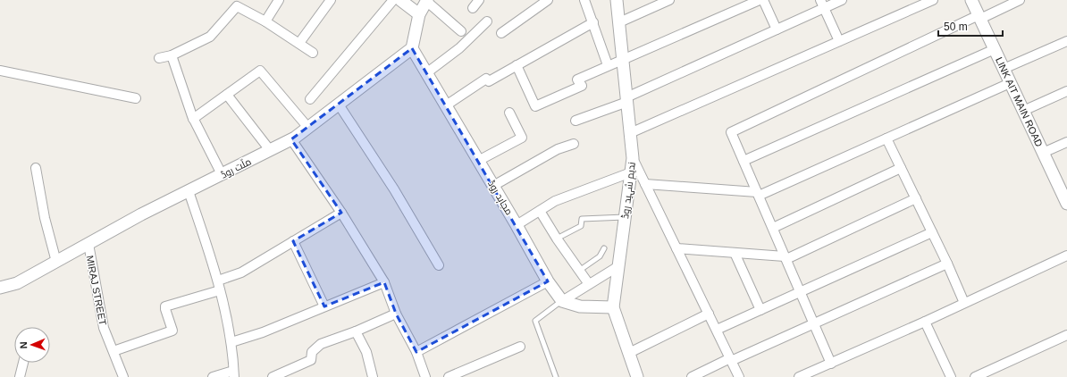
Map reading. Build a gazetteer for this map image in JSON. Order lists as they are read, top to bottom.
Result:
{
  "streets": {
    "street": [
      "LINK AIT MAIN ROAD",
      "ملّت روڈ",
      "ندیم شہید روڈ",
      "مجاہد روڈ",
      "MIRAJ STREET"
    ]
  },
  "crossings": [
    ["ملّت روڈ", "مجاہد روڈ"],
    ["ملّت روڈ", "MIRAJ STREET"]
  ],
  "scale_bar": "50 m",
  "north": "left"
}
